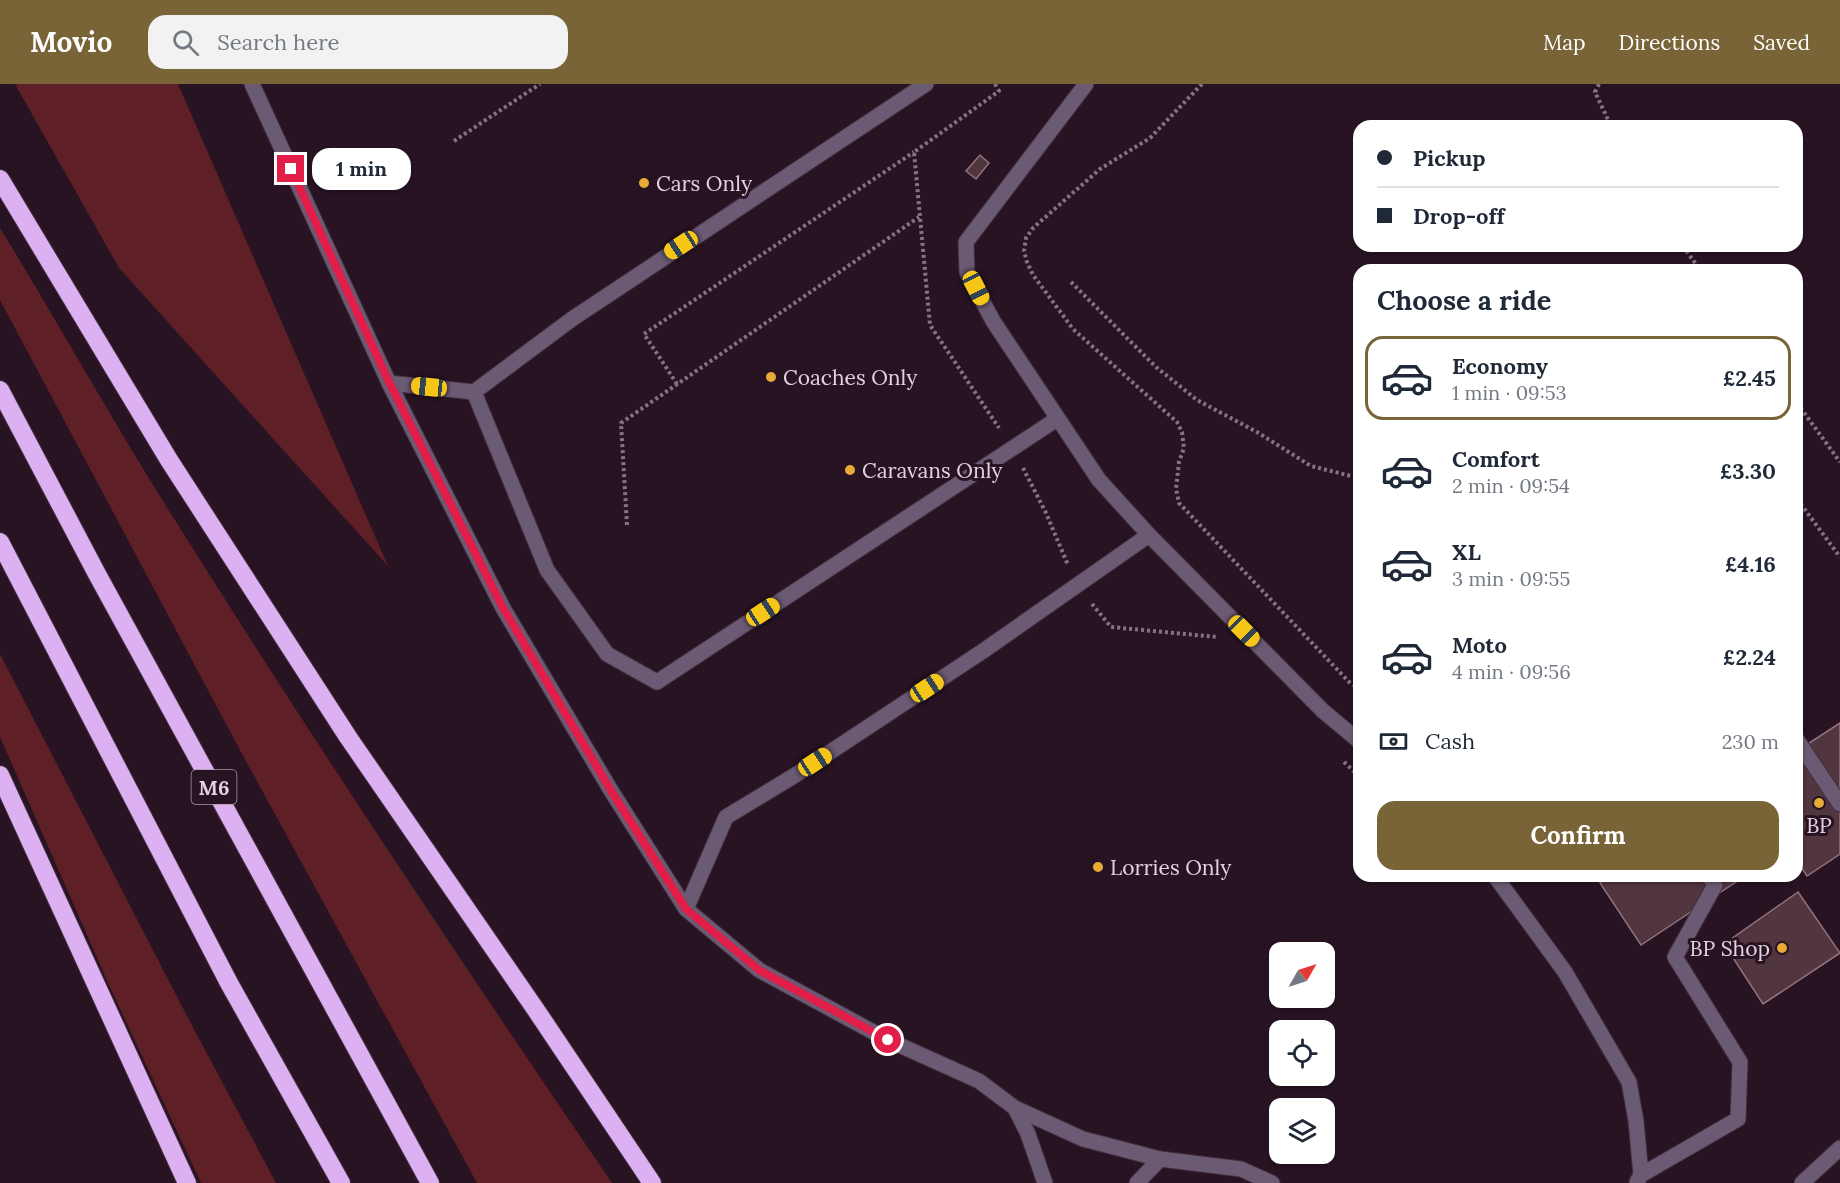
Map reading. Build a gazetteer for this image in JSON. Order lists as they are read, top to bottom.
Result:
{
  "streets": {
    "highway": ["M6"]
  },
  "places": [
    "Cars Only",
    "Coaches Only",
    "Caravans Only",
    "BP",
    "Lorries Only",
    "BP Shop"
  ],
  "north": "top right",
  "page": {
    "header": "Movio",
    "search": "Search here",
    "nav": ["Map", "Directions", "Saved"],
    "banner": ["Pickup", "Drop-off"],
    "bubble": "1 min",
    "heading": "Choose a ride",
    "list": [
      {
        "name": "Economy",
        "note": "1 min · 09:53",
        "value": "£2.45"
      },
      {
        "name": "Comfort",
        "note": "2 min · 09:54",
        "value": "£3.30"
      },
      {
        "name": "XL",
        "note": "3 min · 09:55",
        "value": "£4.16"
      },
      {
        "name": "Moto",
        "note": "4 min · 09:56",
        "value": "£2.24"
      }
    ],
    "pay": ["Cash", "230 m"],
    "buttons": "Confirm"
  }
}
